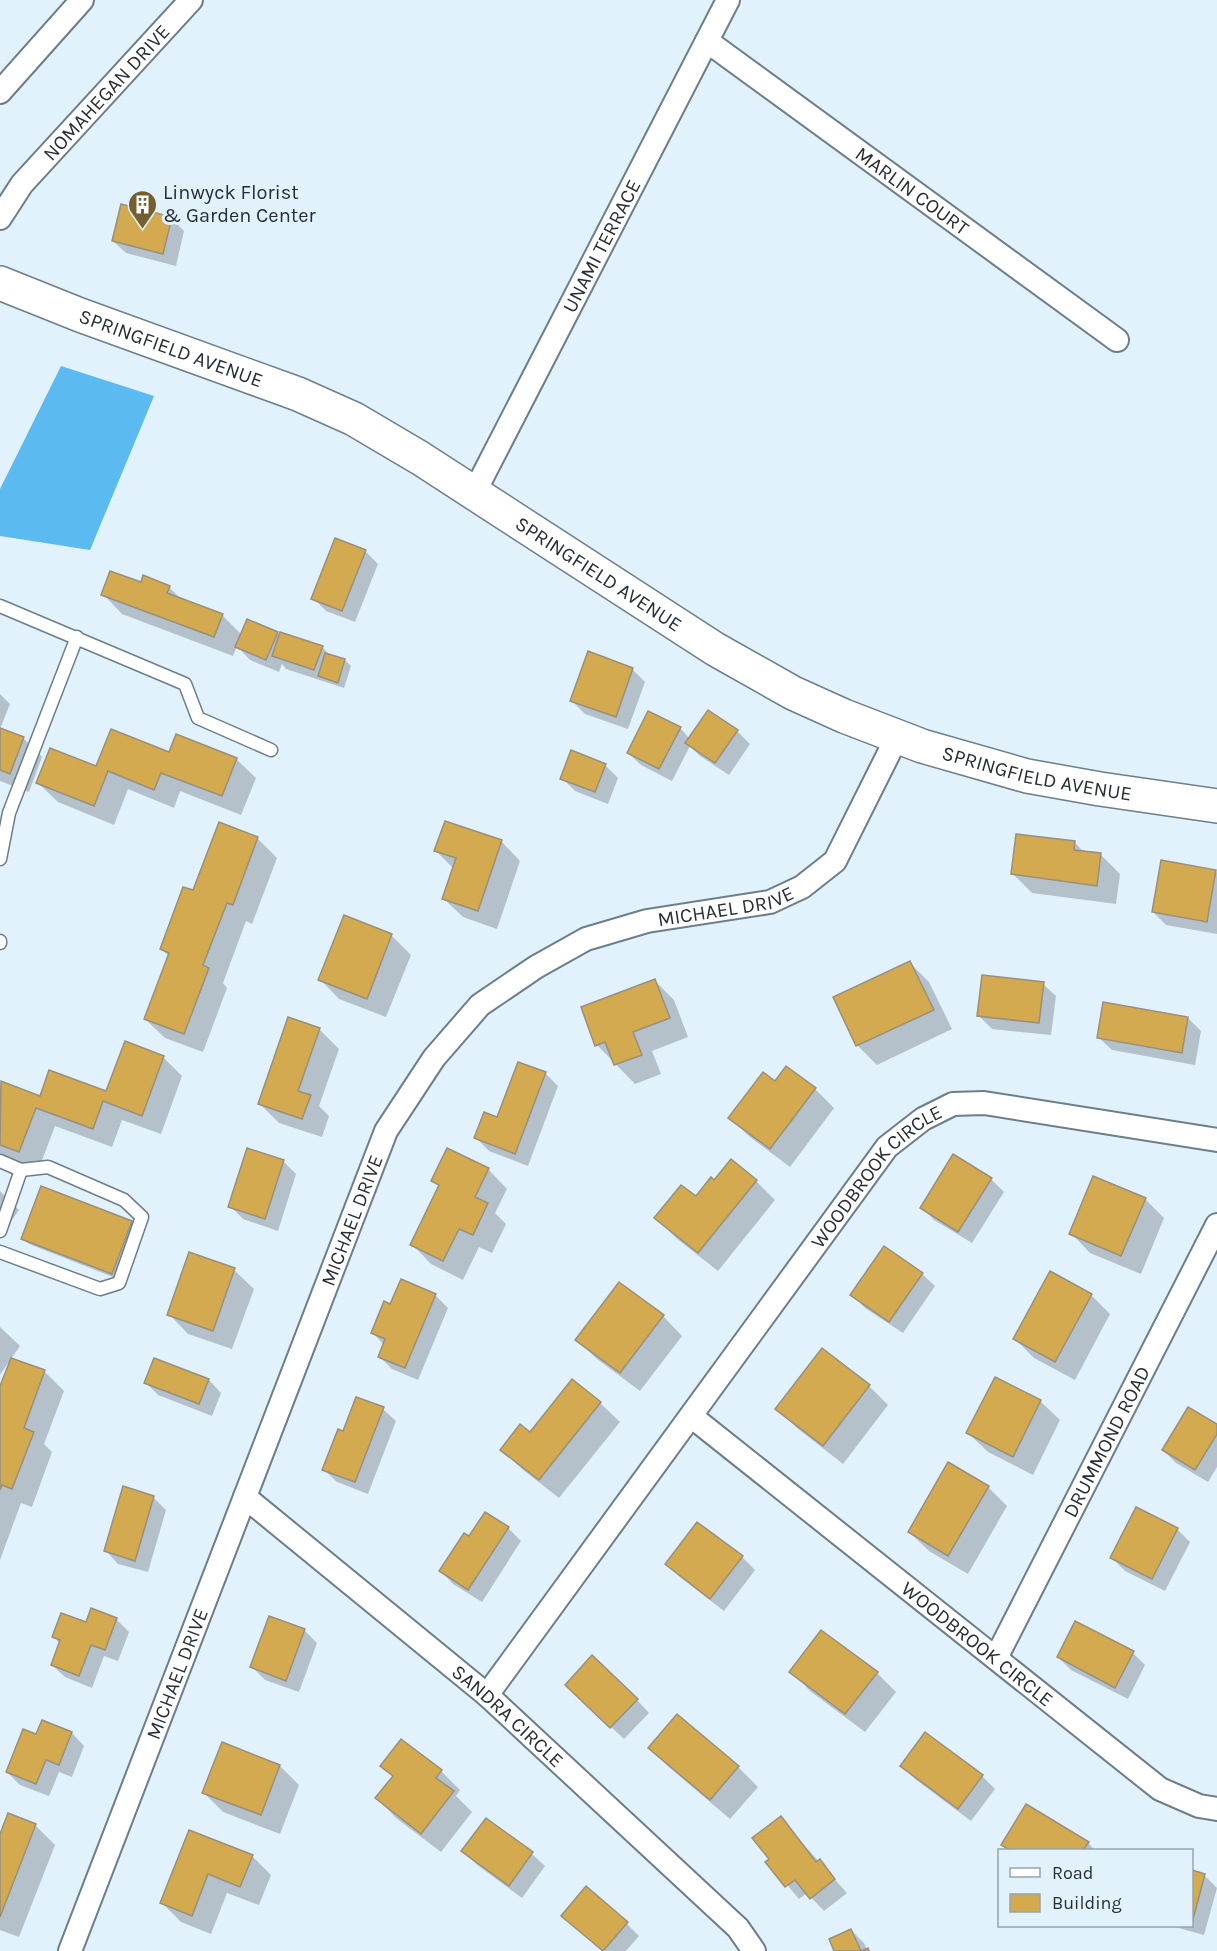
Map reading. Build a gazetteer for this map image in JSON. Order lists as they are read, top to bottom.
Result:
{
  "streets": {
    "main road": ["SPRINGFIELD AVENUE"],
    "street": [
      "NOMAHEGAN DRIVE",
      "MARLIN COURT",
      "UNAMI TERRACE",
      "MICHAEL DRIVE",
      "WOODBROOK CIRCLE",
      "DRUMMOND ROAD",
      "SANDRA CIRCLE"
    ]
  },
  "crossings": [
    ["MARLIN COURT", "UNAMI TERRACE"],
    ["UNAMI TERRACE", "SPRINGFIELD AVENUE"],
    ["SPRINGFIELD AVENUE", "MICHAEL DRIVE"],
    ["MICHAEL DRIVE", "SANDRA CIRCLE"],
    ["WOODBROOK CIRCLE", "DRUMMOND ROAD"],
    ["WOODBROOK CIRCLE", "SANDRA CIRCLE"]
  ],
  "places": {
    "building": ["Linwyck Florist & Garden Center"]
  },
  "legend": ["Road", "Building"]
}
